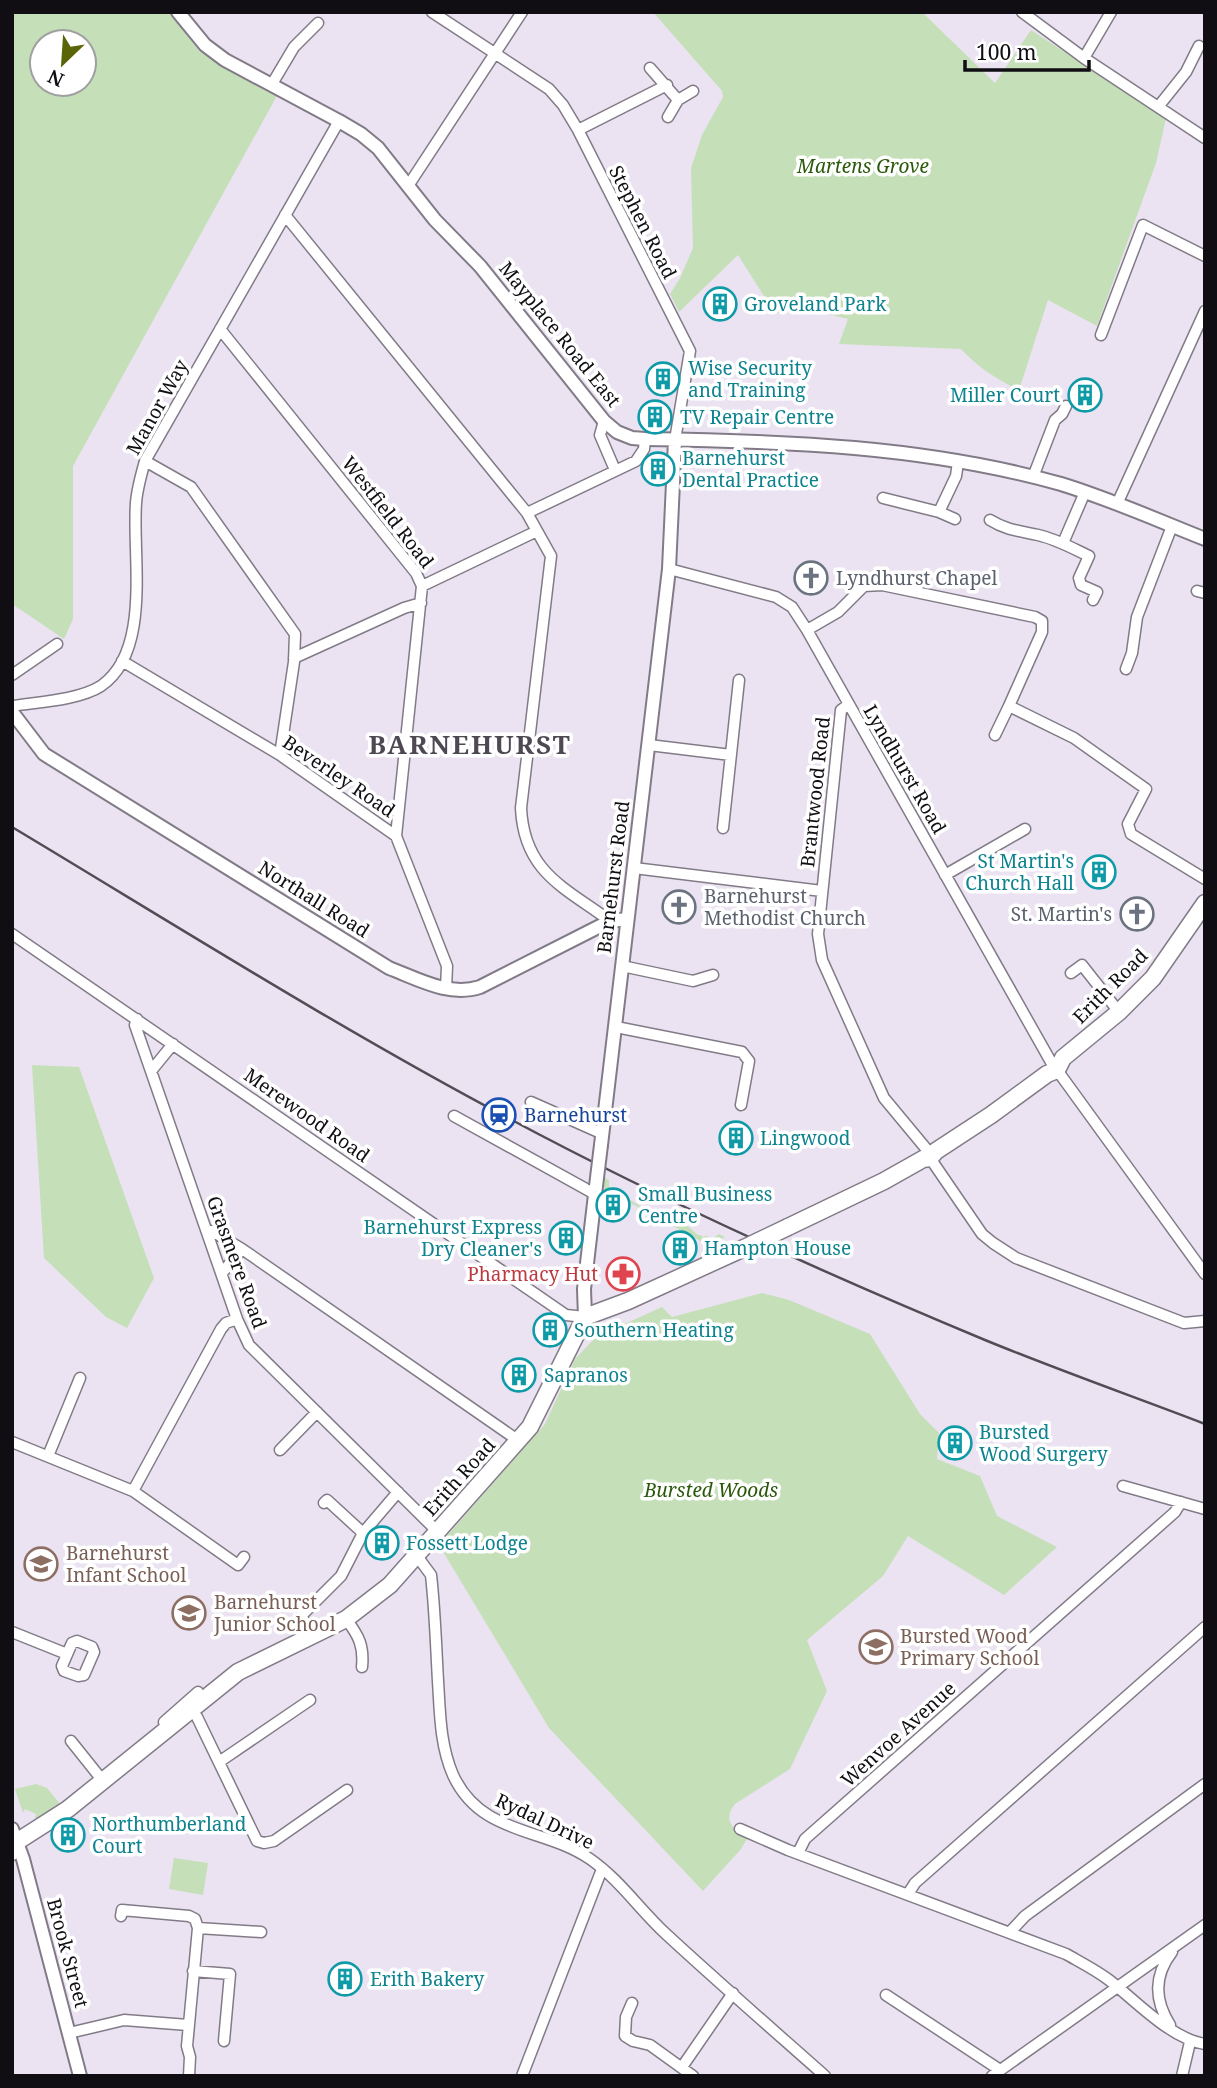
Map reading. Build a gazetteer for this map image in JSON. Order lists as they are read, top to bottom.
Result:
{
  "streets": {
    "main road": ["Erith Road"],
    "street": [
      "Stephen Road",
      "Mayplace Road East",
      "Manor Way",
      "Westfield Road",
      "Lyndhurst Road",
      "Beverley Road",
      "Brantwood Road",
      "Barnehurst Road",
      "Northall Road",
      "Merewood Road",
      "Grasmere Road",
      "Wenvoe Avenue",
      "Rydal Drive",
      "Brook Street"
    ]
  },
  "crossings": [
    ["Stephen Road", "Mayplace Road East"],
    ["Stephen Road", "Barnehurst Road"],
    ["Mayplace Road East", "Manor Way"],
    ["Mayplace Road East", "Barnehurst Road"],
    ["Manor Way", "Westfield Road"],
    ["Manor Way", "Beverley Road"],
    ["Westfield Road", "Beverley Road"],
    ["Lyndhurst Road", "Brantwood Road"],
    ["Lyndhurst Road", "Barnehurst Road"],
    ["Lyndhurst Road", "Erith Road"],
    ["Beverley Road", "Northall Road"],
    ["Brantwood Road", "Erith Road"],
    ["Barnehurst Road", "Northall Road"],
    ["Barnehurst Road", "Erith Road"],
    ["Barnehurst Road", "Merewood Road"],
    ["Erith Road", "Merewood Road"],
    ["Erith Road", "Grasmere Road"],
    ["Erith Road", "Rydal Drive"],
    ["Erith Road", "Brook Street"],
    ["Merewood Road", "Grasmere Road"]
  ],
  "districts": ["BARNEHURST"],
  "parks": ["Martens Grove", "Bursted Woods"],
  "places": {
    "building": [
      "Groveland Park",
      "Wise Security and Training",
      "Miller Court",
      "TV Repair Centre",
      "Barnehurst Dental Practice",
      "St Martin's Church Hall",
      "Lingwood",
      "Small Business Centre",
      "Barnehurst Express Dry Cleaner's",
      "Hampton House",
      "Southern Heating",
      "Sapranos",
      "Bursted Wood Surgery",
      "Fossett Lodge",
      "Northumberland Court",
      "Erith Bakery"
    ],
    "church": ["Lyndhurst Chapel", "Barnehurst Methodist Church", "St. Martin's"],
    "station": ["Barnehurst"],
    "pharmacy": ["Pharmacy Hut"],
    "school or university": ["Barnehurst Infant School", "Barnehurst Junior School", "Bursted Wood Primary School"]
  },
  "scale_bar": "100 m",
  "north": "bottom left"
}
